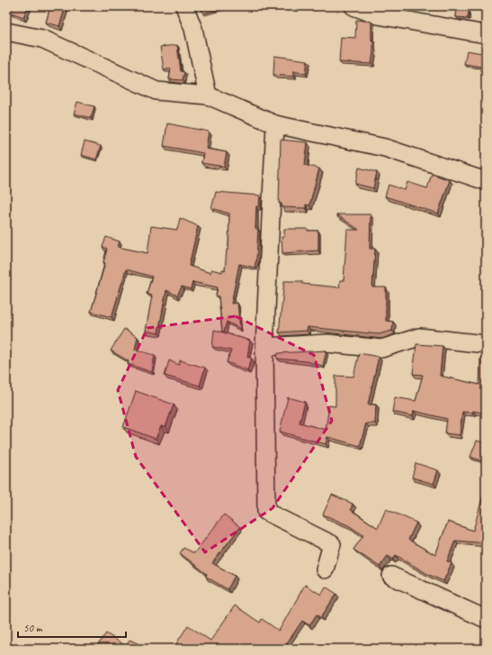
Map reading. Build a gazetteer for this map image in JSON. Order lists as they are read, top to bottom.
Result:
{
  "scale_bar": "50 m"
}
